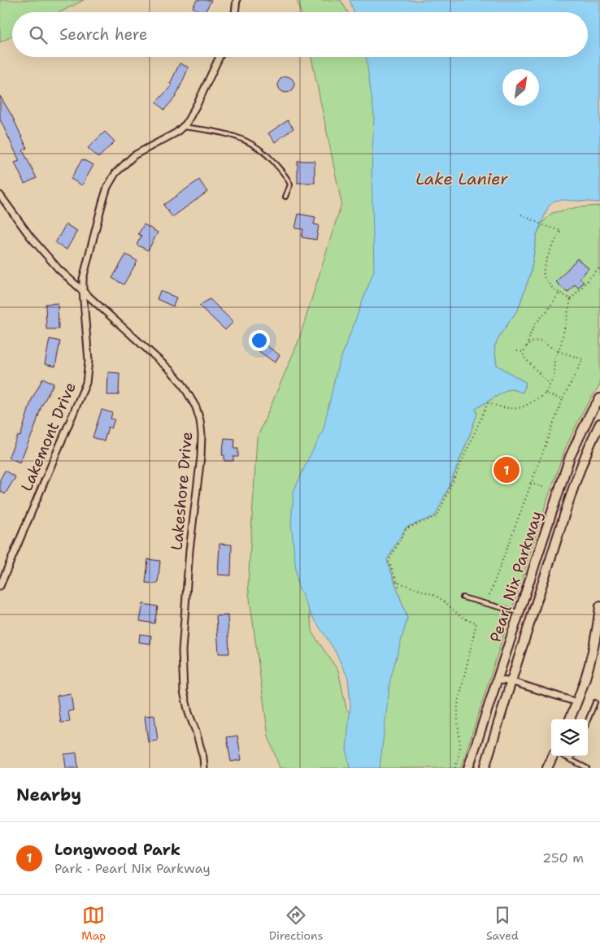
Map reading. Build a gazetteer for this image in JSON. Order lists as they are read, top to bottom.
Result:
{
  "streets": {
    "street": ["Lakemont Drive", "Lakeshore Drive", "Pearl Nix Parkway"]
  },
  "crossings": [
    ["Lakemont Drive", "Lakeshore Drive"]
  ],
  "water": ["Lake Lanier"],
  "north": "top right",
  "page": {
    "search": "Search here",
    "pins": "1",
    "heading": "Nearby",
    "list": [
      {
        "mark": "1",
        "name": "Longwood Park",
        "note": "Park · Pearl Nix Parkway",
        "value": "250 m"
      }
    ],
    "nav": ["Map", "Directions", "Saved"]
  }
}
